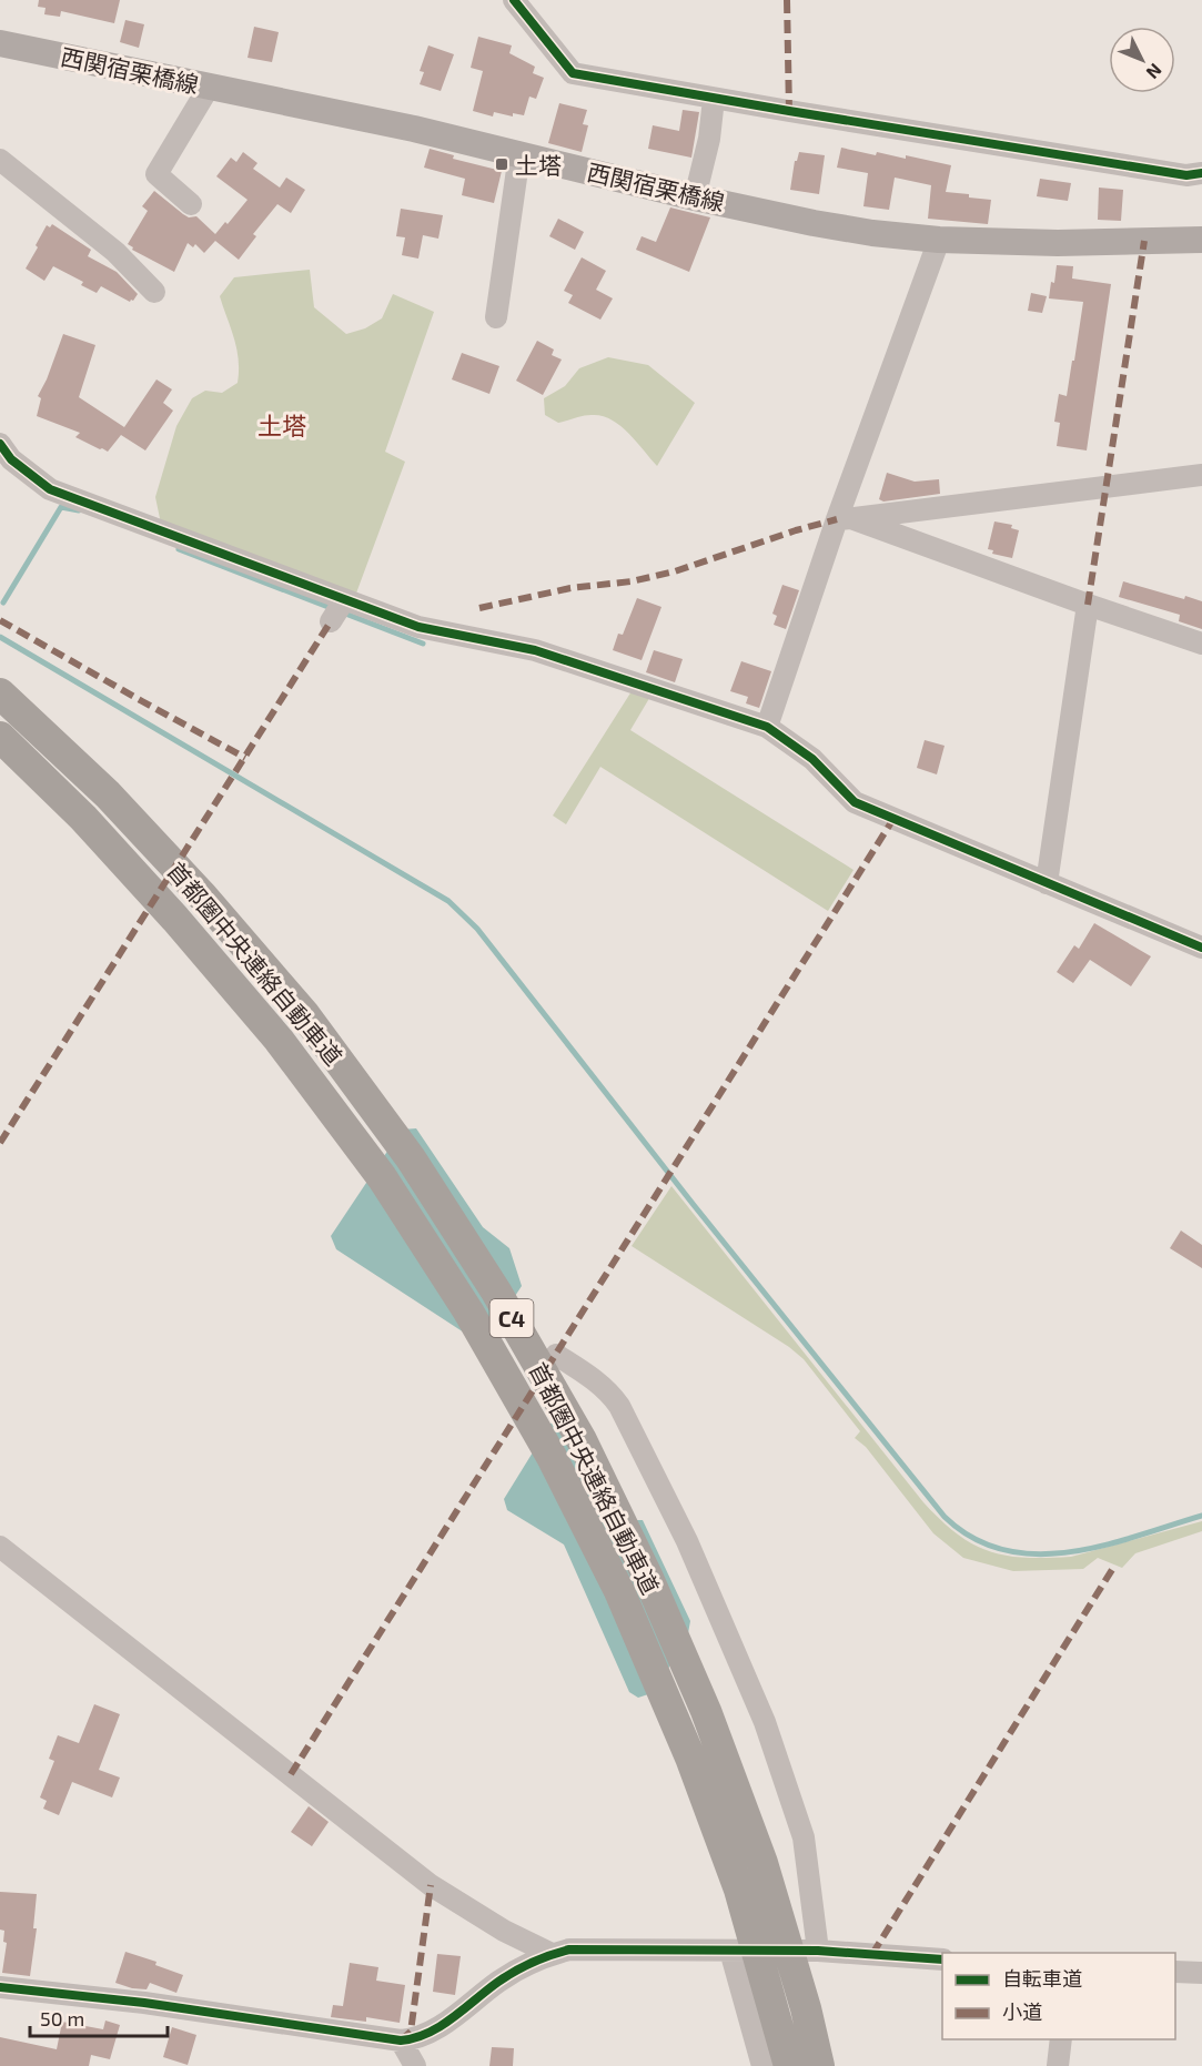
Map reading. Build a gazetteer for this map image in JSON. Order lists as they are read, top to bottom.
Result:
{
  "streets": {
    "highway": ["首都圏中央連絡自動車道", "C4"],
    "main road": ["西関宿栗橋線"]
  },
  "districts": ["土塔"],
  "places": {
    "transit": ["土塔"]
  },
  "legend": ["自転車道", "小道"],
  "scale_bar": "50 m",
  "north": "bottom right"
}
